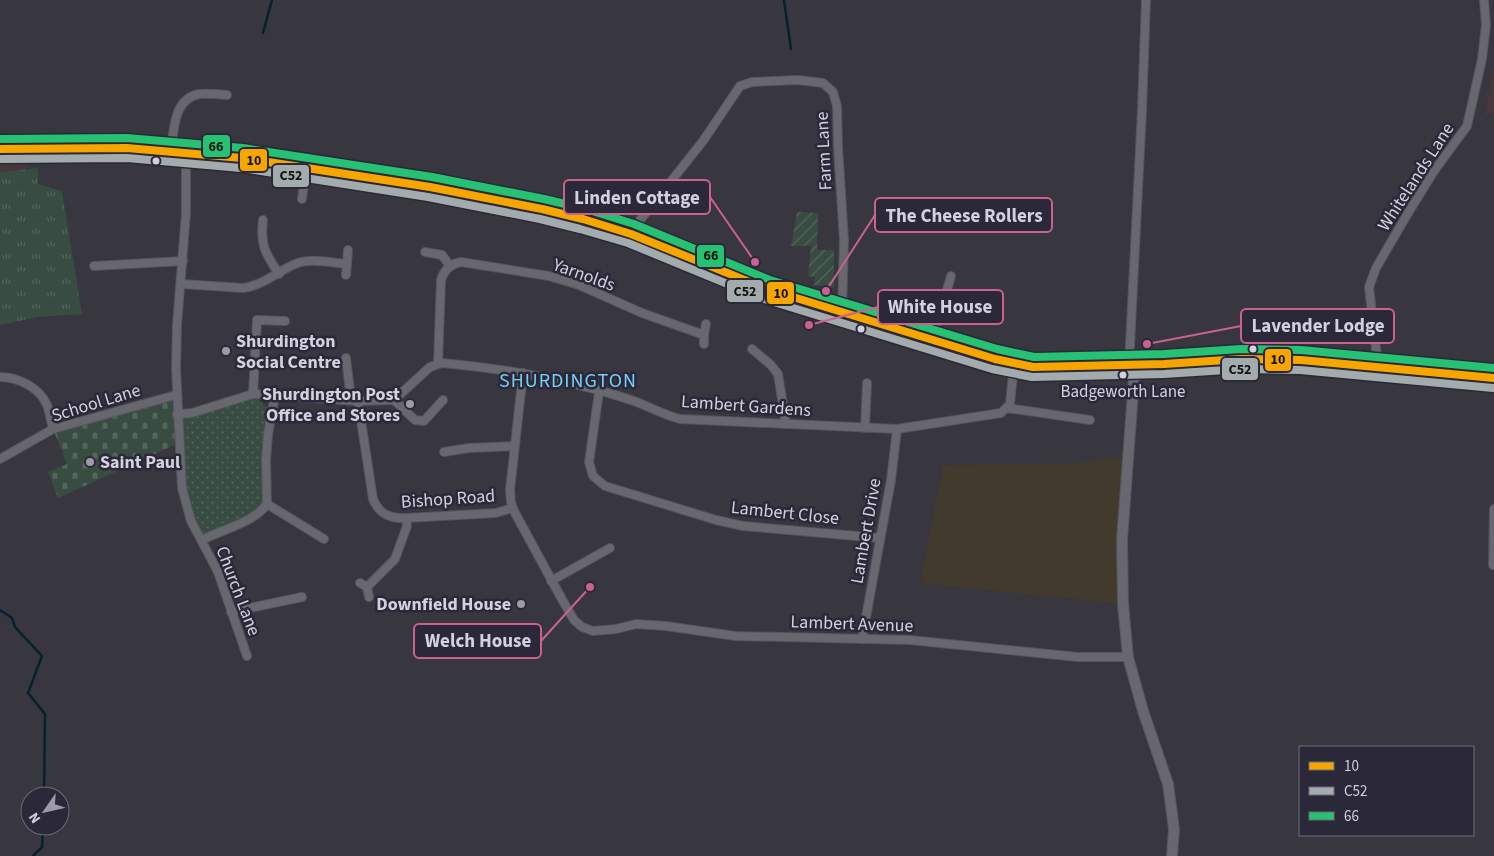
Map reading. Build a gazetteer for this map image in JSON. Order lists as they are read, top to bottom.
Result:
{
  "streets": {
    "street": [
      "Farm Lane",
      "Whitelands Lane",
      "Yarnolds",
      "School Lane",
      "Lambert Gardens",
      "Bishop Road",
      "Lambert Close",
      "Lambert Drive",
      "Church Lane",
      "Lambert Avenue"
    ]
  },
  "crossings": [
    ["School Lane", "Church Lane"],
    ["Lambert Gardens", "Lambert Close"],
    ["Lambert Gardens", "Lambert Drive"],
    ["Lambert Close", "Lambert Drive"],
    ["Lambert Drive", "Lambert Avenue"]
  ],
  "districts": ["SHURDINGTON"],
  "places": [
    "Linden Cottage",
    "The Cheese Rollers",
    "White House",
    "Lavender Lodge",
    "Shurdington Social Centre",
    "Badgeworth Lane",
    "Shurdington Post Office and Stores",
    "Saint Paul",
    "Welch House",
    "Downfield House"
  ],
  "lines": ["transit line 66", "transit line 10", "transit line C52"],
  "legend": ["10", "C52", "66"],
  "north": "bottom left"
}
